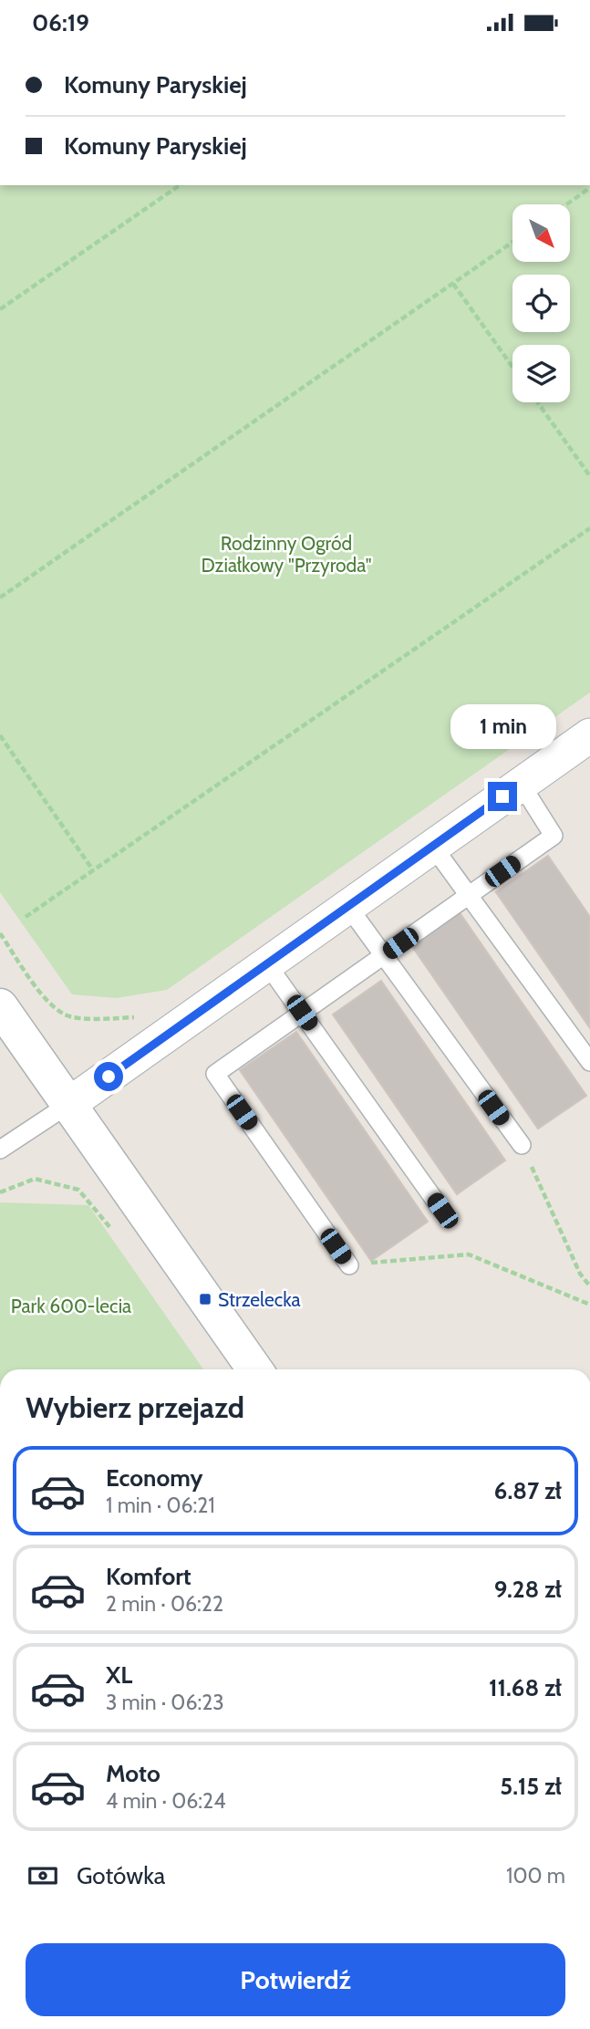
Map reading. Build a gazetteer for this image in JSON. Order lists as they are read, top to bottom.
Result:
{
  "parks": ["Rodzinny Ogród Działkowy \"Przyroda\"", "Park 600-lecia"],
  "places": {
    "transit": ["Strzelecka"]
  },
  "north": "bottom right",
  "page": {
    "status": "06:19",
    "banner": ["Komuny Paryskiej", "Komuny Paryskiej"],
    "bubble": "1 min",
    "heading": "Wybierz przejazd",
    "list": [
      {
        "name": "Economy",
        "note": "1 min · 06:21",
        "value": "6.87 zł"
      },
      {
        "name": "Komfort",
        "note": "2 min · 06:22",
        "value": "9.28 zł"
      },
      {
        "name": "XL",
        "note": "3 min · 06:23",
        "value": "11.68 zł"
      },
      {
        "name": "Moto",
        "note": "4 min · 06:24",
        "value": "5.15 zł"
      }
    ],
    "pay": ["Gotówka", "100 m"],
    "buttons": "Potwierdź"
  }
}
